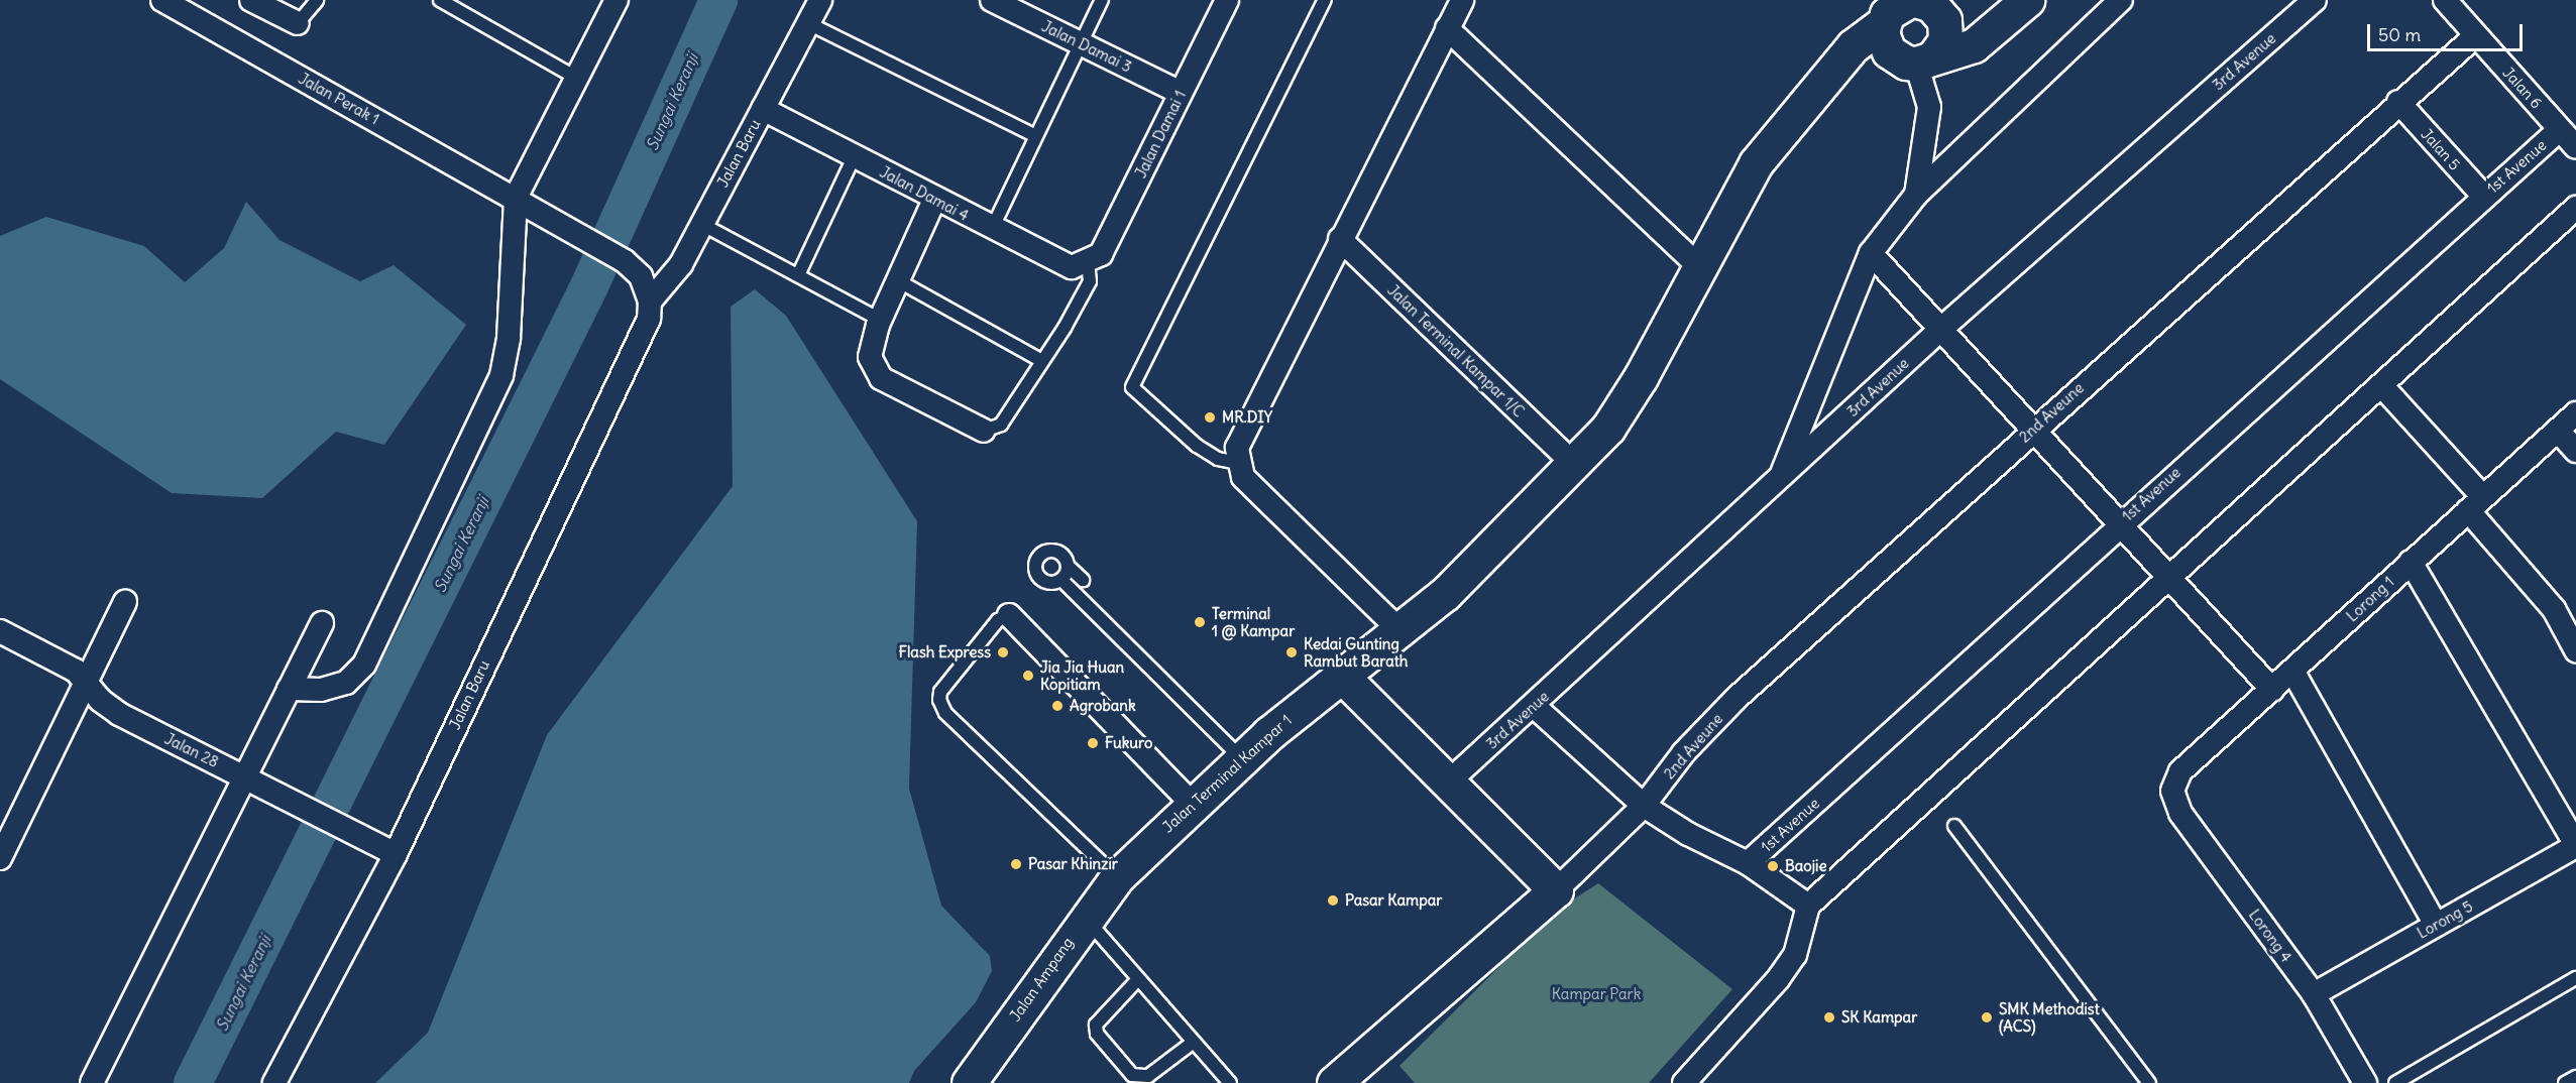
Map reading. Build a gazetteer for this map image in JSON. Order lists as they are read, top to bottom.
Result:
{
  "streets": {
    "street": [
      "Jalan Damai 3",
      "3rd Avenue",
      "Jalan 6",
      "Jalan Perak 1",
      "Jalan Damai 1",
      "Jalan 5",
      "Jalan Baru",
      "1st Avenue",
      "Jalan Damai 4",
      "Jalan Terminal Kampar 1/C",
      "2nd Aveune",
      "Lorong 1",
      "Jalan 28",
      "Jalan Terminal Kampar 1",
      "Lorong 5",
      "Lorong 4",
      "Jalan Ampang"
    ]
  },
  "crossings": [
    ["Jalan Damai 3", "Jalan Damai 1"],
    ["Jalan 6", "1st Avenue"],
    ["Jalan 6", "2nd Aveune"],
    ["Jalan Damai 1", "Jalan Damai 4"],
    ["Jalan 5", "1st Avenue"],
    ["Jalan 5", "2nd Aveune"],
    ["Jalan Baru", "Jalan Damai 4"],
    ["Jalan Baru", "Jalan 28"],
    ["Jalan Terminal Kampar 1/C", "Jalan Terminal Kampar 1"],
    ["Lorong 1", "Lorong 4"],
    ["Jalan Terminal Kampar 1", "Jalan Ampang"],
    ["Lorong 5", "Lorong 4"]
  ],
  "water": ["Sungai Keranji"],
  "parks": ["Kampar Park"],
  "places": [
    "MR.DIY",
    "Terminal 1 @ Kampar",
    "Flash Express",
    "Kedai Gunting Rambut Barath",
    "Jia Jia Huan Kopitiam",
    "Agrobank",
    "Fukuro",
    "Pasar Khinzir",
    "Baojie",
    "Pasar Kampar",
    "SK Kampar",
    "SMK Methodist (ACS)"
  ],
  "scale_bar": "50 m"
}
